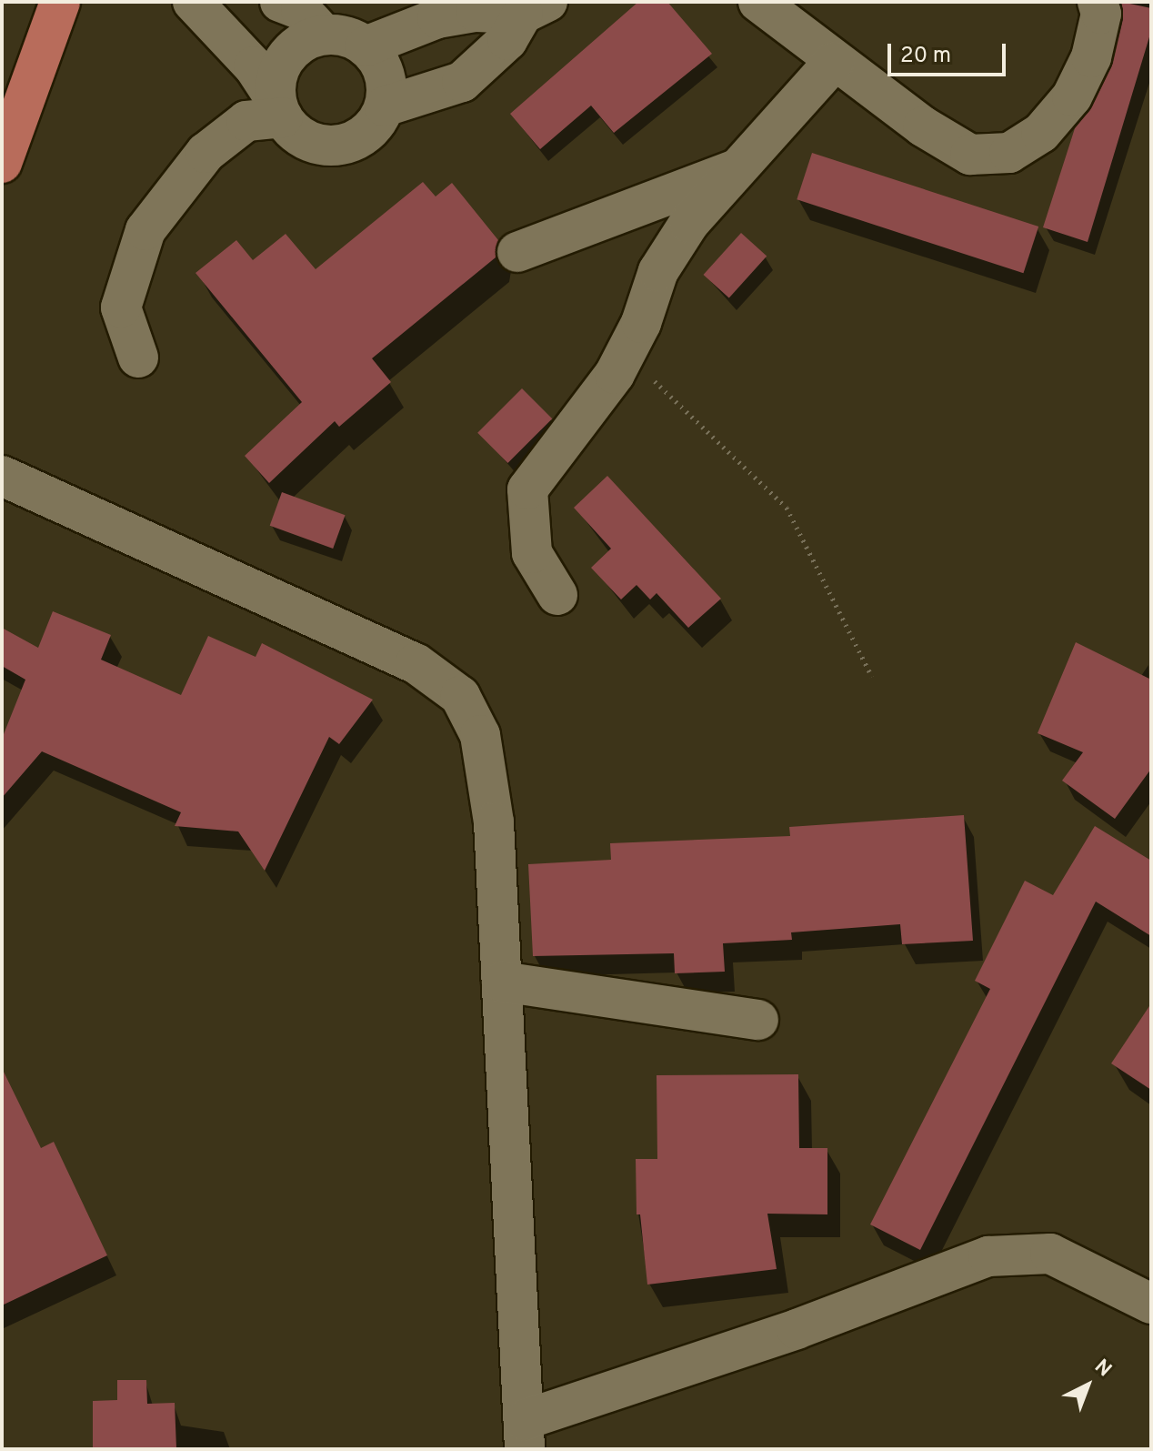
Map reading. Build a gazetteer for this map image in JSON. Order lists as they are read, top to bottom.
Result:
{
  "scale_bar": "20 m",
  "north": "top right"
}
